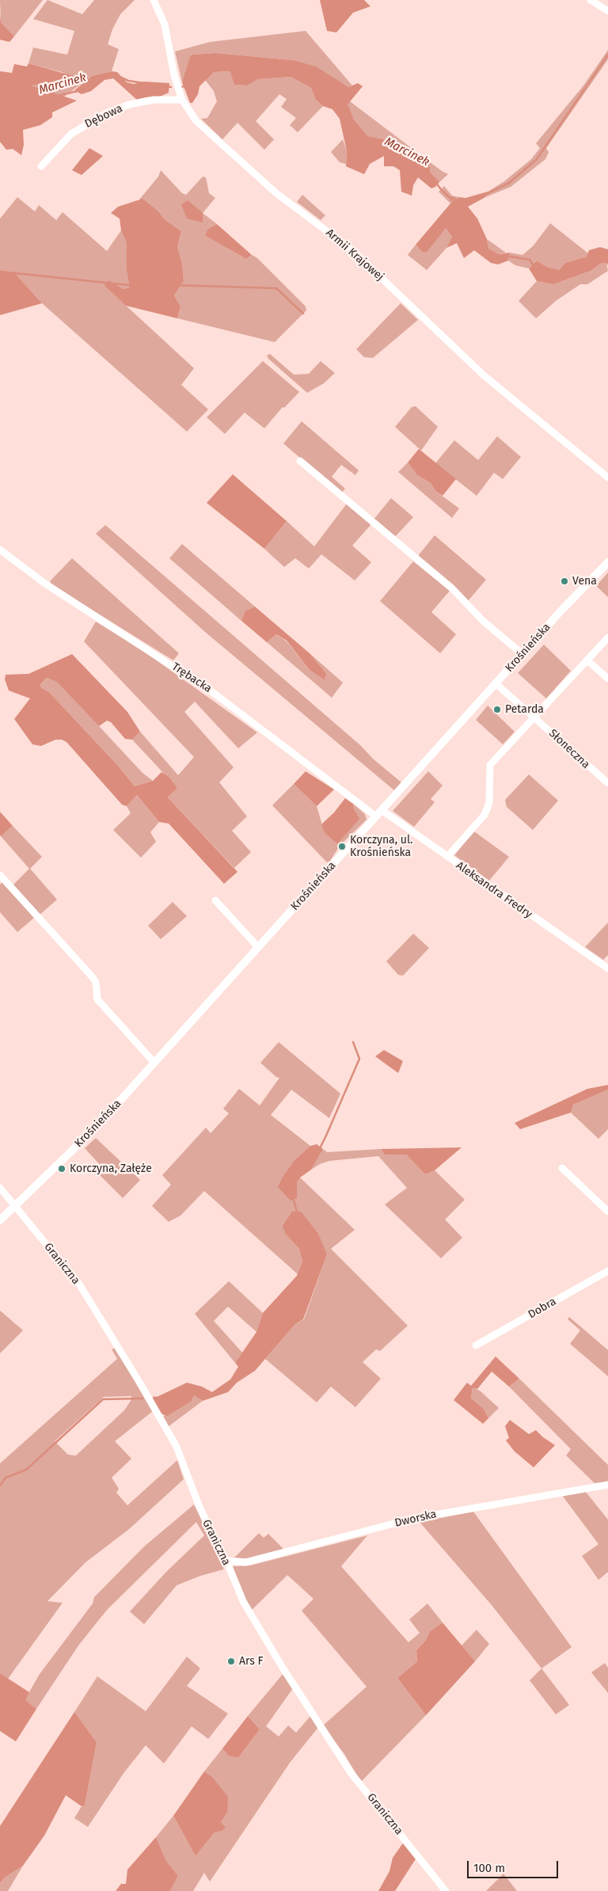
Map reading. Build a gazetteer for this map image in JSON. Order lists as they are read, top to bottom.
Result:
{
  "streets": {
    "main road": ["Krośnieńska"],
    "street": [
      "Dębowa",
      "Armii Krajowej",
      "Trębacka",
      "Słoneczna",
      "Aleksandra Fredry",
      "Graniczna",
      "Dobra",
      "Dworska"
    ]
  },
  "crossings": [
    ["Dębowa", "Armii Krajowej"],
    ["Krośnieńska", "Trębacka"],
    ["Krośnieńska", "Słoneczna"],
    ["Krośnieńska", "Aleksandra Fredry"],
    ["Krośnieńska", "Graniczna"],
    ["Graniczna", "Dworska"]
  ],
  "water": ["Marcinek"],
  "places": [
    "Vena",
    "Petarda",
    "Korczyna, ul. Krośnieńska",
    "Korczyna, Załęże",
    "Ars F"
  ],
  "scale_bar": "100 m"
}
